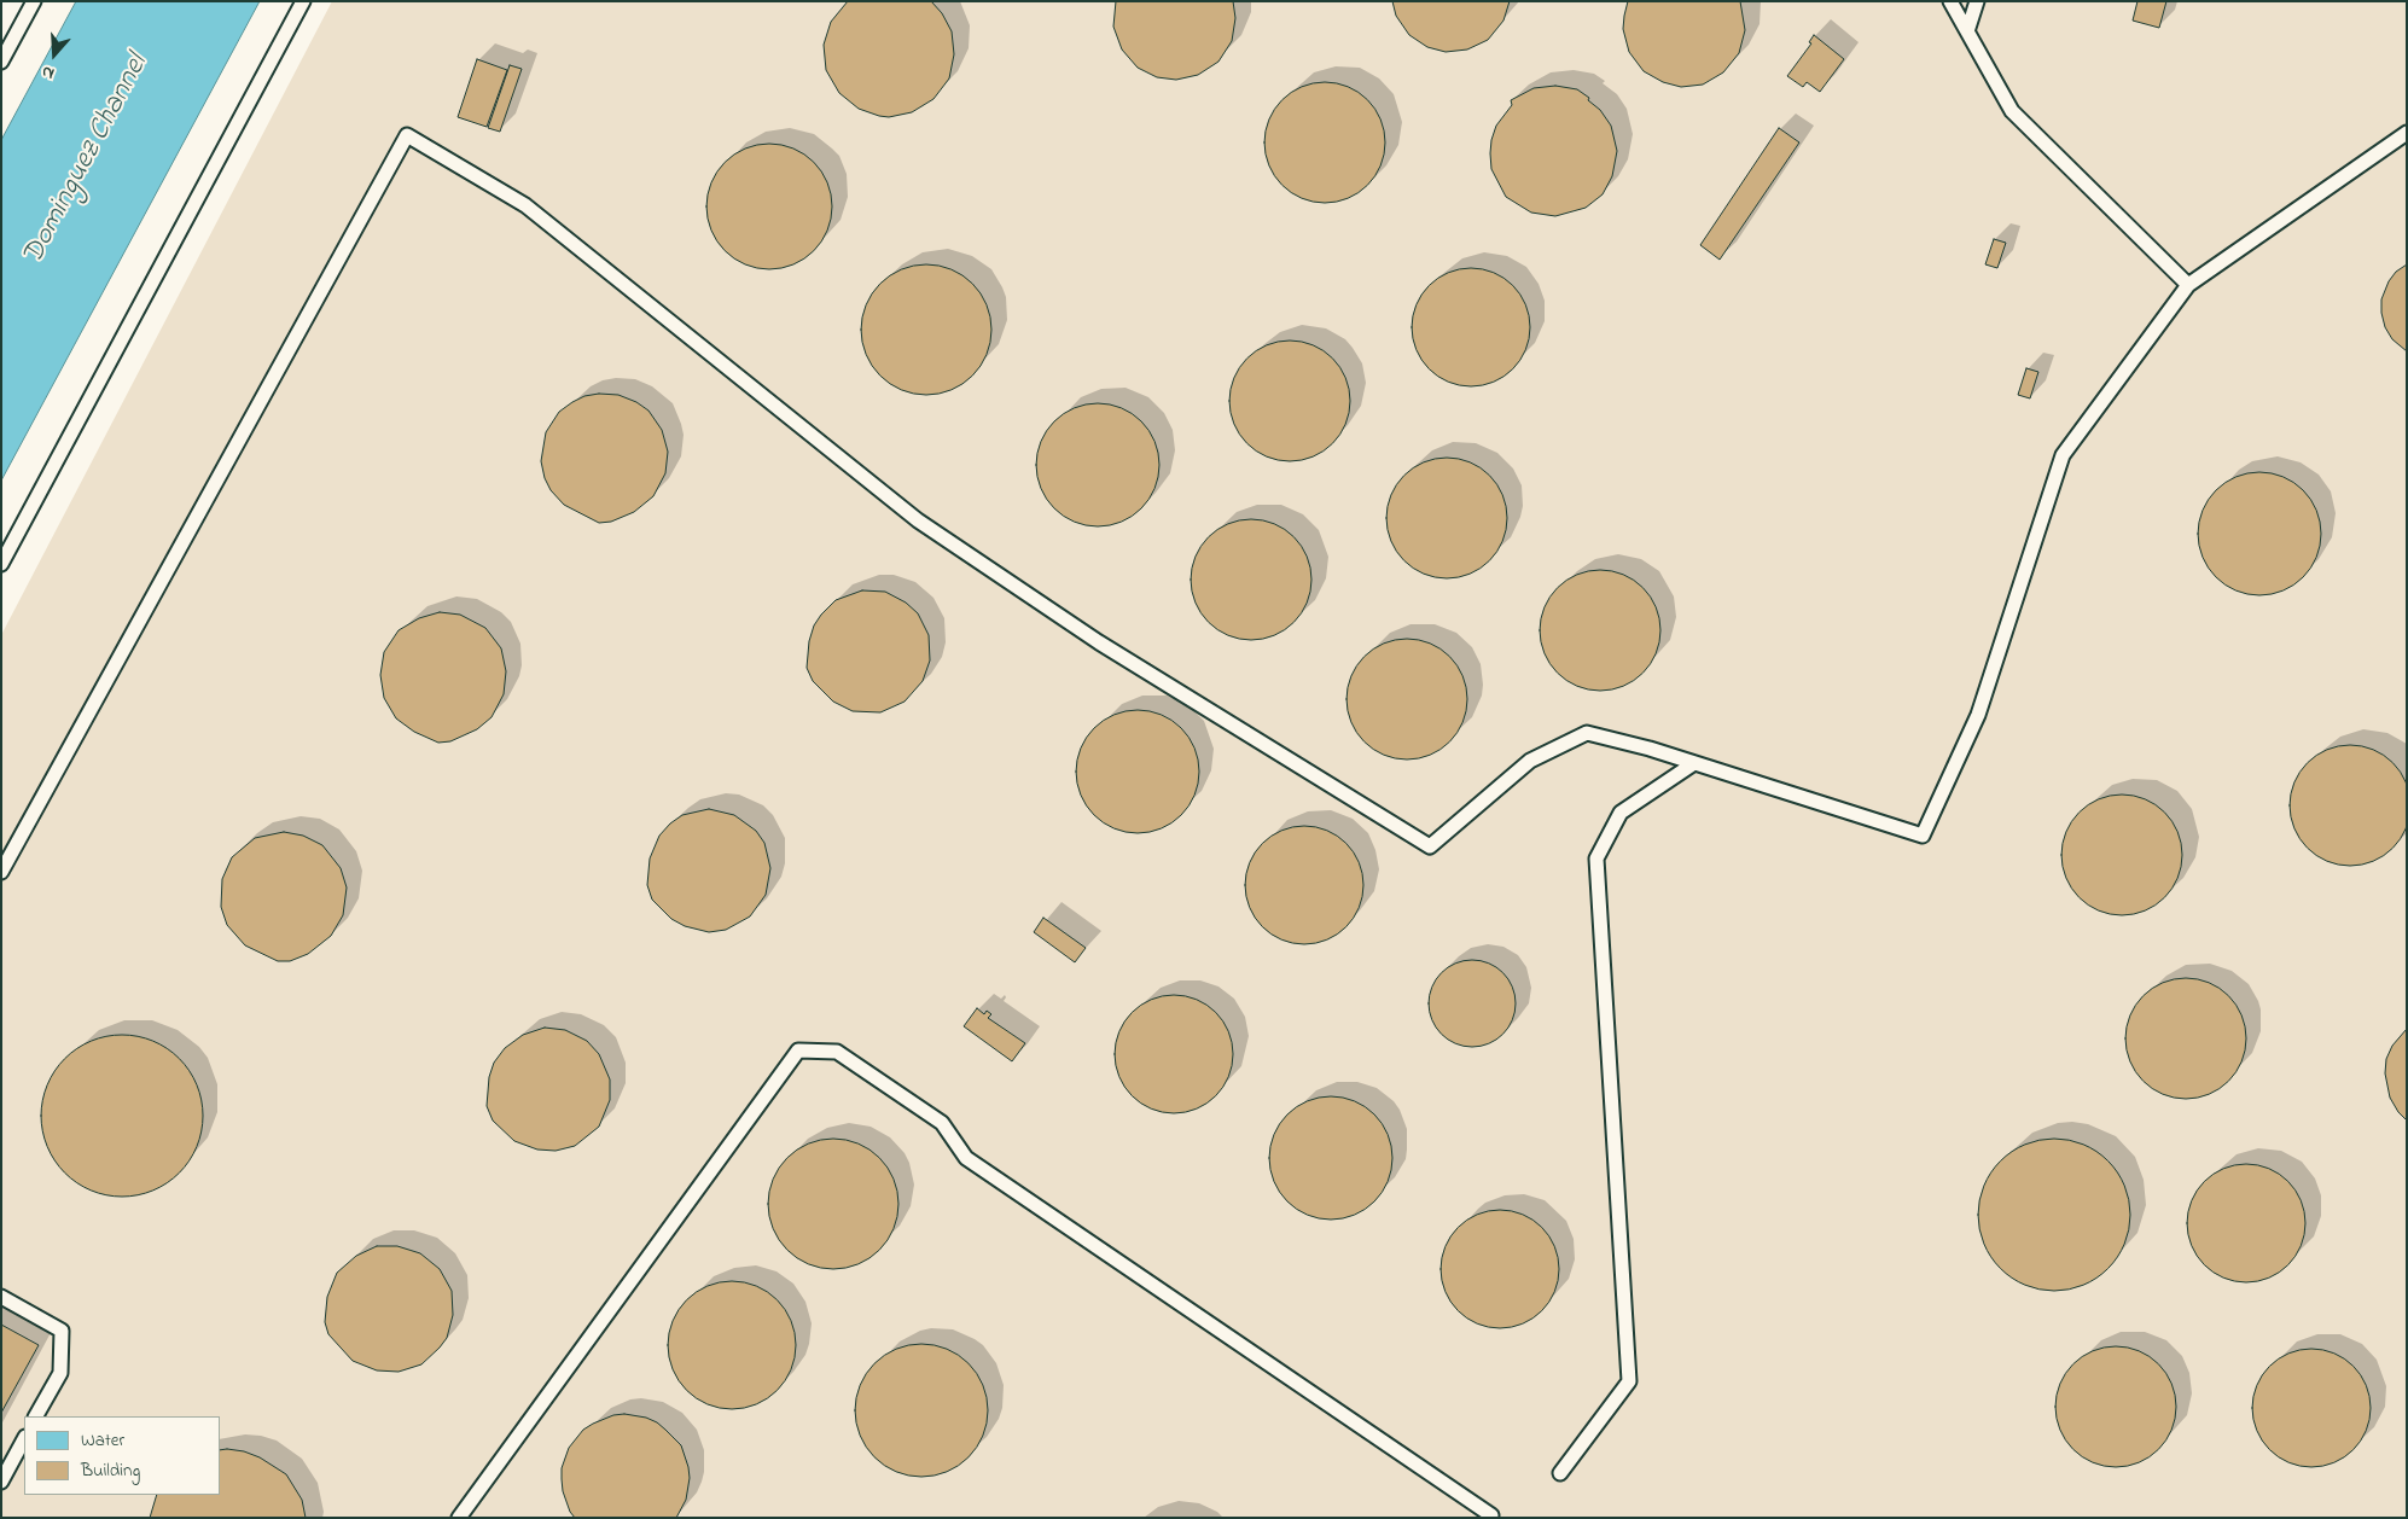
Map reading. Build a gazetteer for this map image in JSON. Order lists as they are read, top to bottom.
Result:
{
  "water": ["Dominguez Channel"],
  "legend": ["Water", "Building"],
  "north": "bottom"
}
